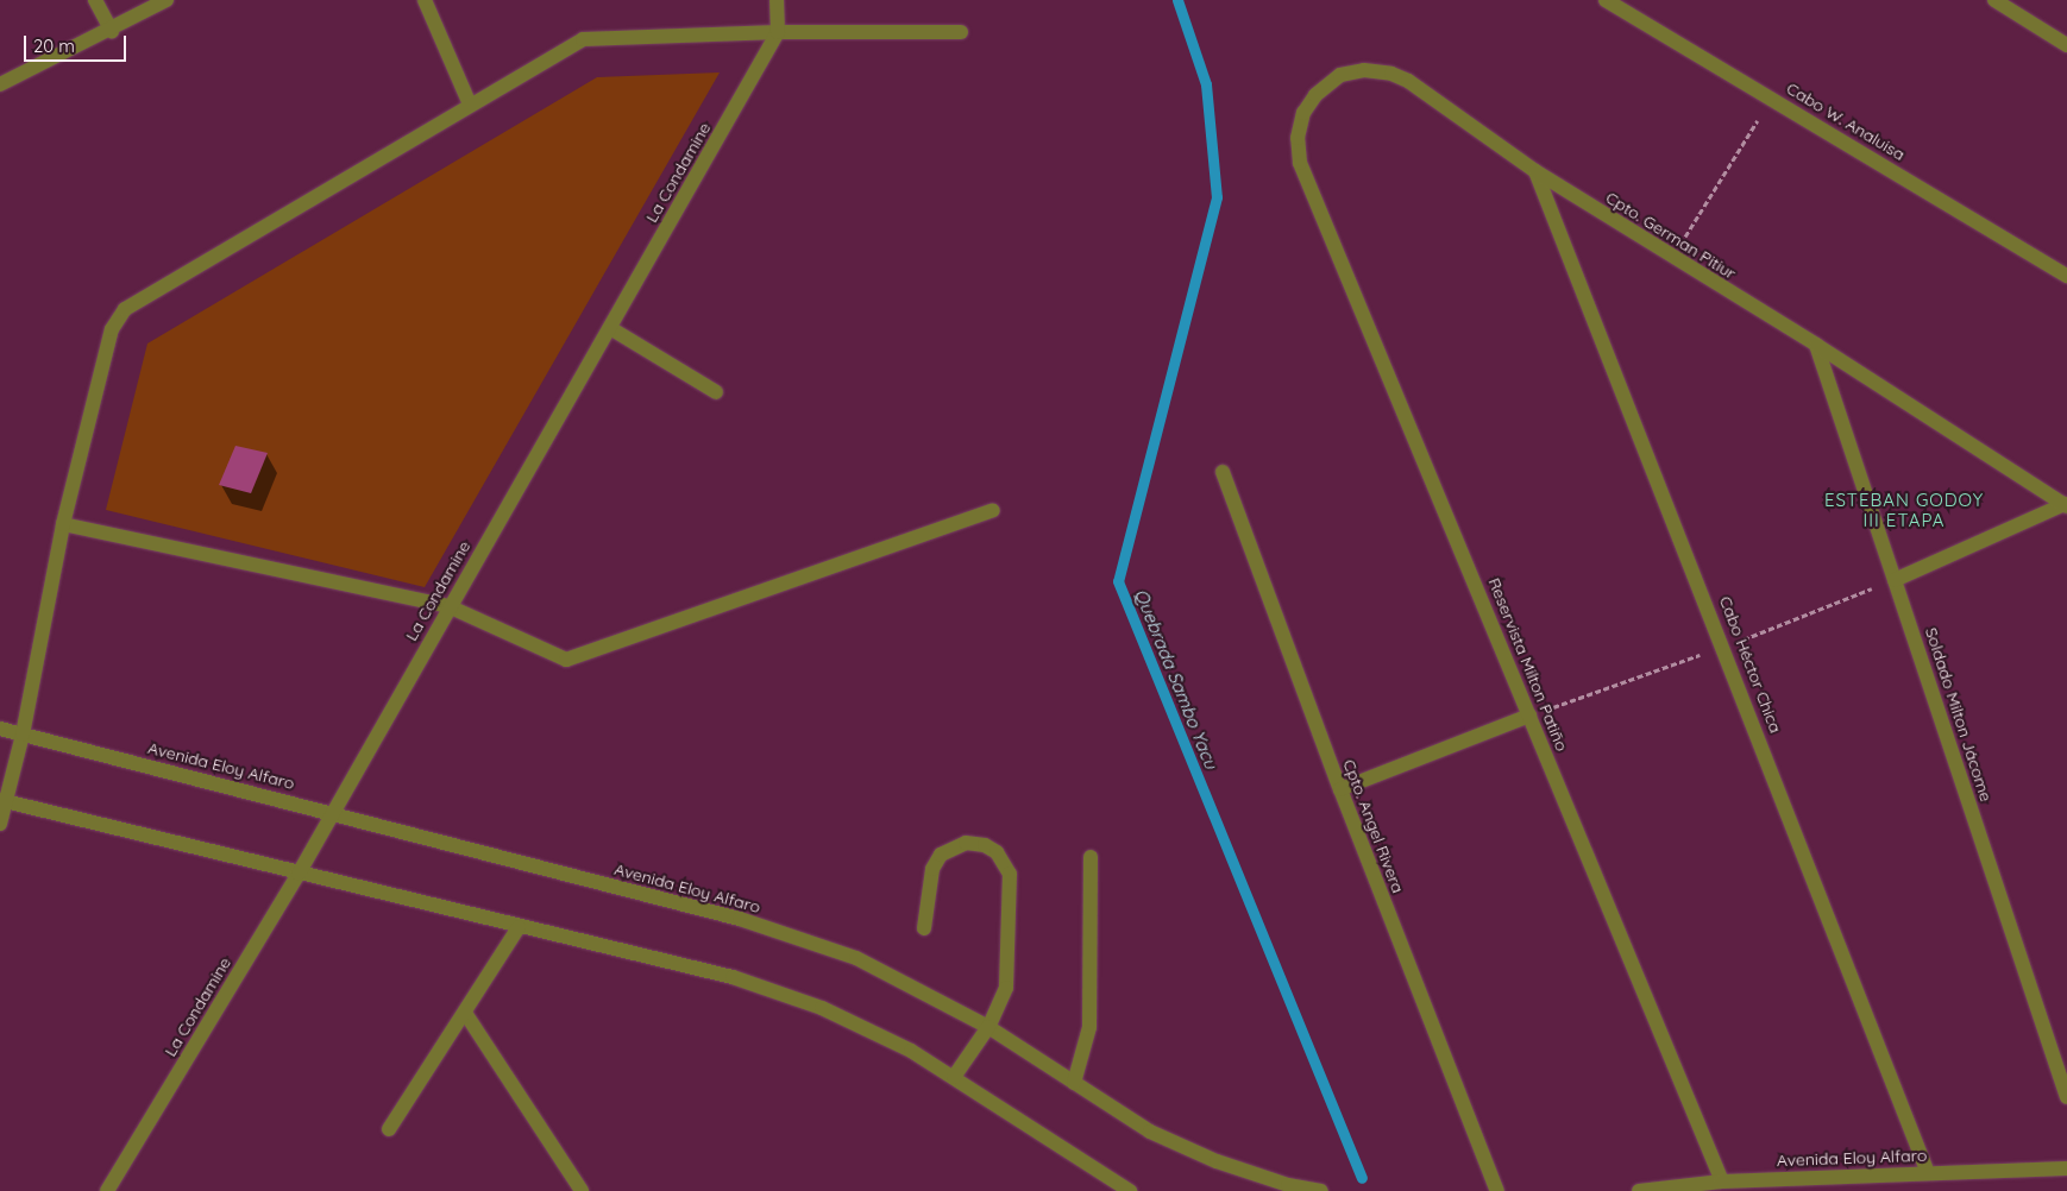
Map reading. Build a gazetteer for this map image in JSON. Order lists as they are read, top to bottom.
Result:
{
  "streets": {
    "street": [
      "Cabo W. Analuisa",
      "La Condamine",
      "Cpto. German Pitiur",
      "Reservista Milton Patiño",
      "Cabo Héctor Chica",
      "Soldado Milton Jácome",
      "Avenida Eloy Alfaro",
      "Cpto. Angel Rivera"
    ]
  },
  "crossings": [
    ["La Condamine", "Avenida Eloy Alfaro"],
    ["Cpto. German Pitiur", "Reservista Milton Patiño"],
    ["Cpto. German Pitiur", "Cabo Héctor Chica"],
    ["Cpto. German Pitiur", "Soldado Milton Jácome"],
    ["Reservista Milton Patiño", "Avenida Eloy Alfaro"],
    ["Cabo Héctor Chica", "Avenida Eloy Alfaro"]
  ],
  "districts": ["ESTEBAN GODOY III ETAPA"],
  "water": ["Quebrada Sambo Yacu"],
  "scale_bar": "20 m"
}
